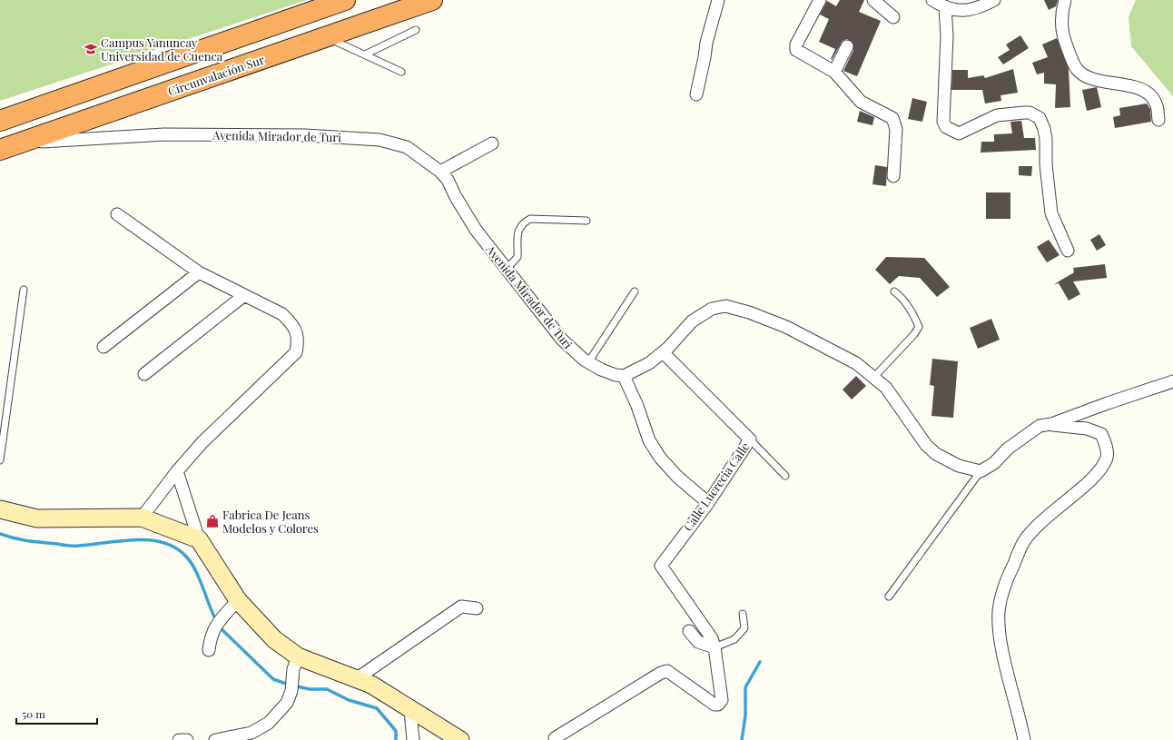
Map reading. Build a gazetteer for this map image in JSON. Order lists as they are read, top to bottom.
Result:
{
  "streets": {
    "highway": ["Circunvalación Sur"],
    "street": ["Avenida Mirador de Turi", "Calle Lucrecia Calle"]
  },
  "crossings": [
    ["Circunvalación Sur", "Avenida Mirador de Turi"]
  ],
  "places": {
    "school or university": ["Campus Yanuncay Universidad de Cuenca"],
    "shop": ["Fabrica De Jeans Modelos y Colores"]
  },
  "scale_bar": "50 m"
}
